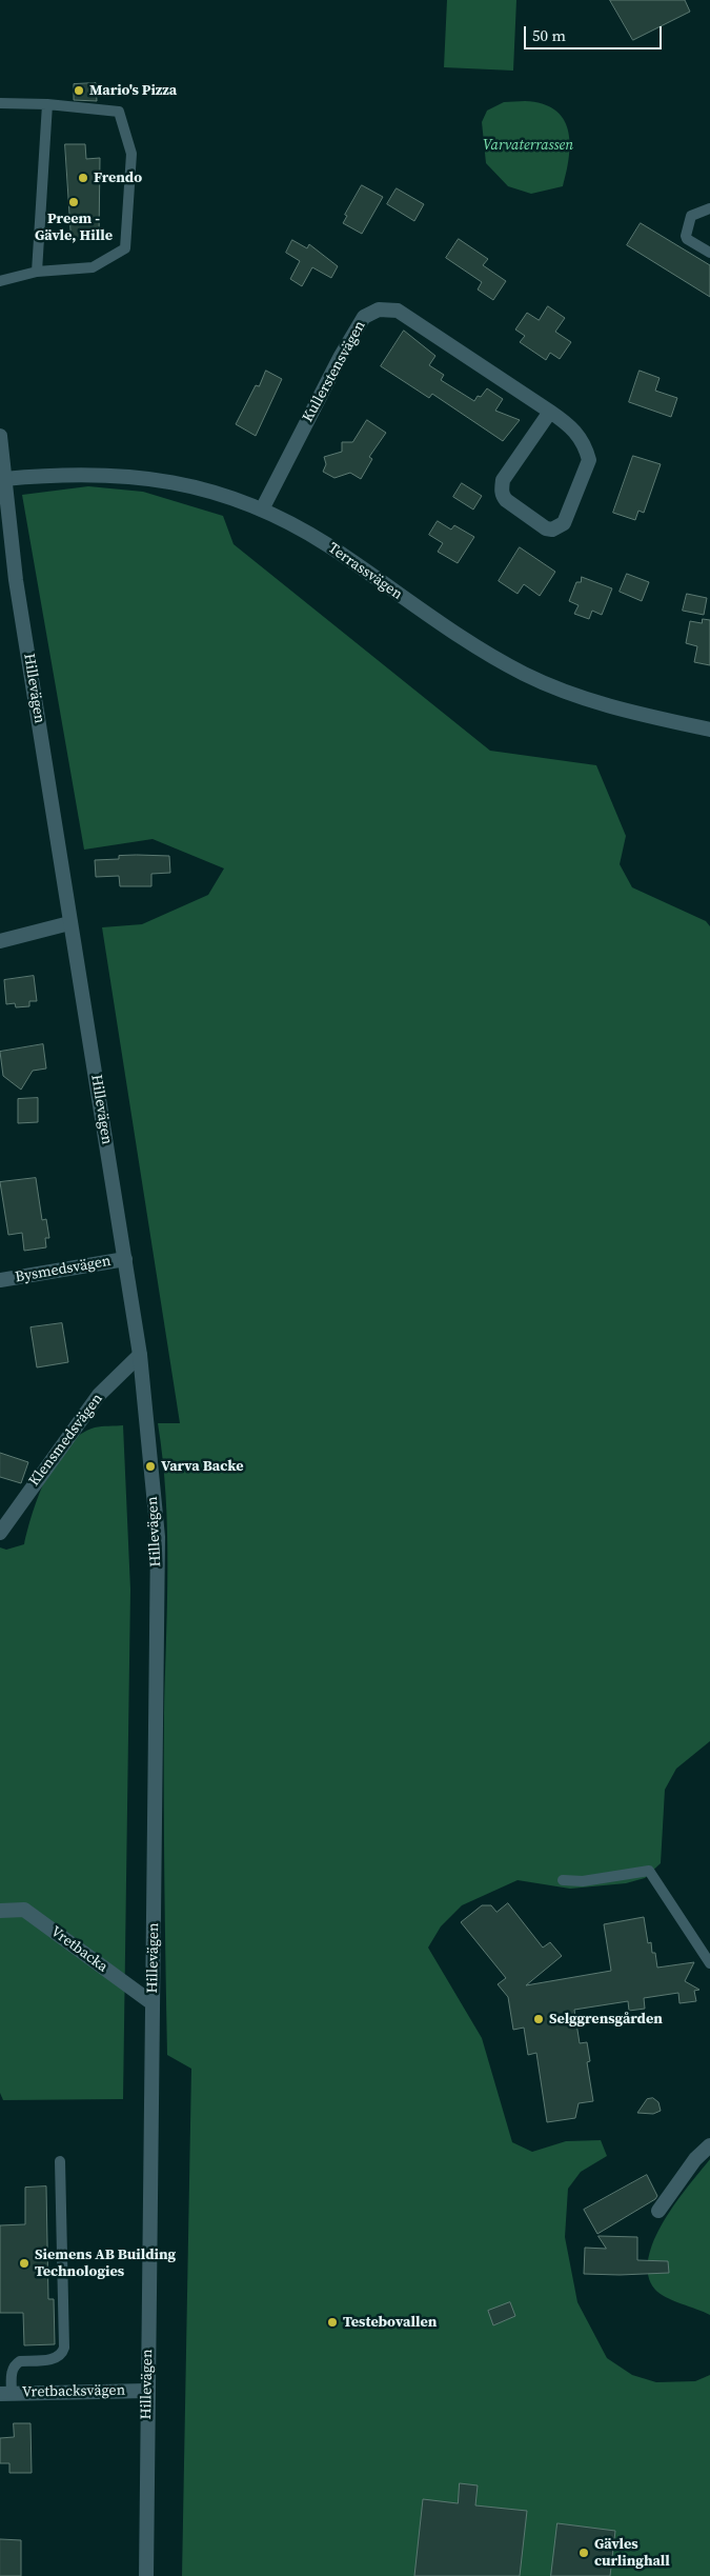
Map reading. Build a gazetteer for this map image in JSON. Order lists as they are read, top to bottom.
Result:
{
  "streets": {
    "street": [
      "Kullerstensvägen",
      "Terrassvägen",
      "Hillevägen",
      "Bysmedsvägen",
      "Klensmedsvägen",
      "Vretbacka",
      "Vretbacksvägen"
    ]
  },
  "crossings": [
    ["Kullerstensvägen", "Terrassvägen"],
    ["Terrassvägen", "Hillevägen"],
    ["Hillevägen", "Bysmedsvägen"],
    ["Hillevägen", "Klensmedsvägen"],
    ["Hillevägen", "Vretbacka"],
    ["Hillevägen", "Vretbacksvägen"]
  ],
  "parks": ["Varvaterrassen"],
  "places": [
    "Mario's Pizza",
    "Frendo",
    "Preem - Gävle, Hille",
    "Varva Backe",
    "Selggrensgården",
    "Siemens AB Building Technologies",
    "Testebovallen",
    "Gävles curlinghall"
  ],
  "scale_bar": "50 m"
}
